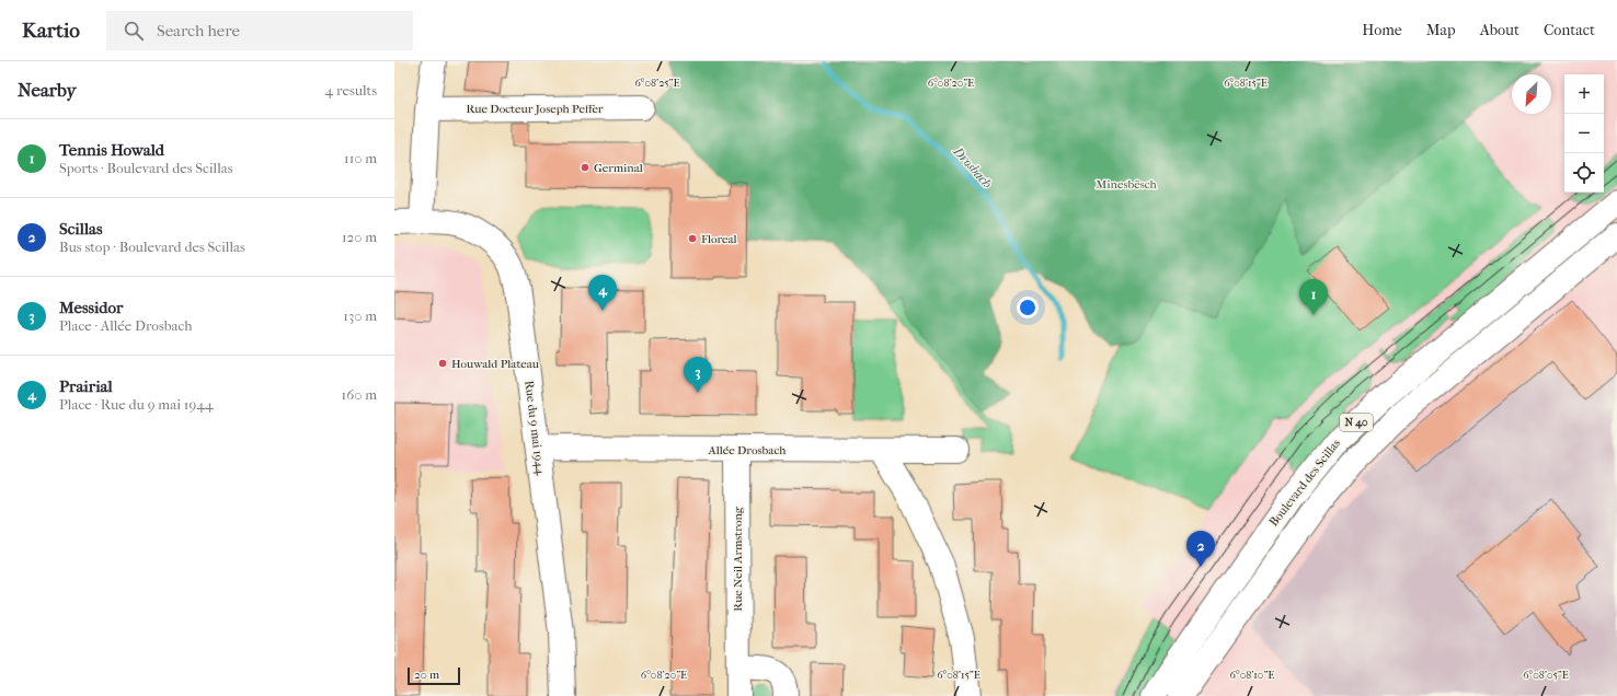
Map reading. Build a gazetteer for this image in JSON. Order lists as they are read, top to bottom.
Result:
{
  "streets": {
    "street": [
      "Rue Docteur Joseph Peffer",
      "N 40",
      "Rue du 9 mai 1944",
      "Allée Drosbach",
      "Boulevard des Scillas",
      "Rue Neil Armstrong"
    ]
  },
  "crossings": [
    ["Rue du 9 mai 1944", "Allée Drosbach"],
    ["Allée Drosbach", "Rue Neil Armstrong"]
  ],
  "water": ["Drosbach"],
  "parks": ["Minesbësch"],
  "places": ["Germinal", "Floreal", "Houwald Plateau"],
  "scale_bar": "20 m",
  "north": "bottom left",
  "page": {
    "header": "Kartio",
    "search": "Search here",
    "nav": [
      "Home",
      "Map",
      "About",
      "Contact"
    ],
    "heading": ["Nearby", "4 results"],
    "map_buttons": ["+", "−"],
    "list": [
      {
        "mark": "1",
        "name": "Tennis Howald",
        "note": "Sports · Boulevard des Scillas",
        "value": "110 m"
      },
      {
        "mark": "2",
        "name": "Scillas",
        "note": "Bus stop · Boulevard des Scillas",
        "value": "120 m"
      },
      {
        "mark": "3",
        "name": "Messidor",
        "note": "Place · Allée Drosbach",
        "value": "130 m"
      },
      {
        "mark": "4",
        "name": "Prairial",
        "note": "Place · Rue du 9 mai 1944",
        "value": "160 m"
      }
    ],
    "pins": [
      "4",
      "1",
      "3",
      "2"
    ],
    "scale": "20 m"
  },
  "coordinates": [
    "6°08'25\"E",
    "6°08'20\"E",
    "6°08'15\"E",
    "6°08'10\"E",
    "6°08'05\"E"
  ]
}
